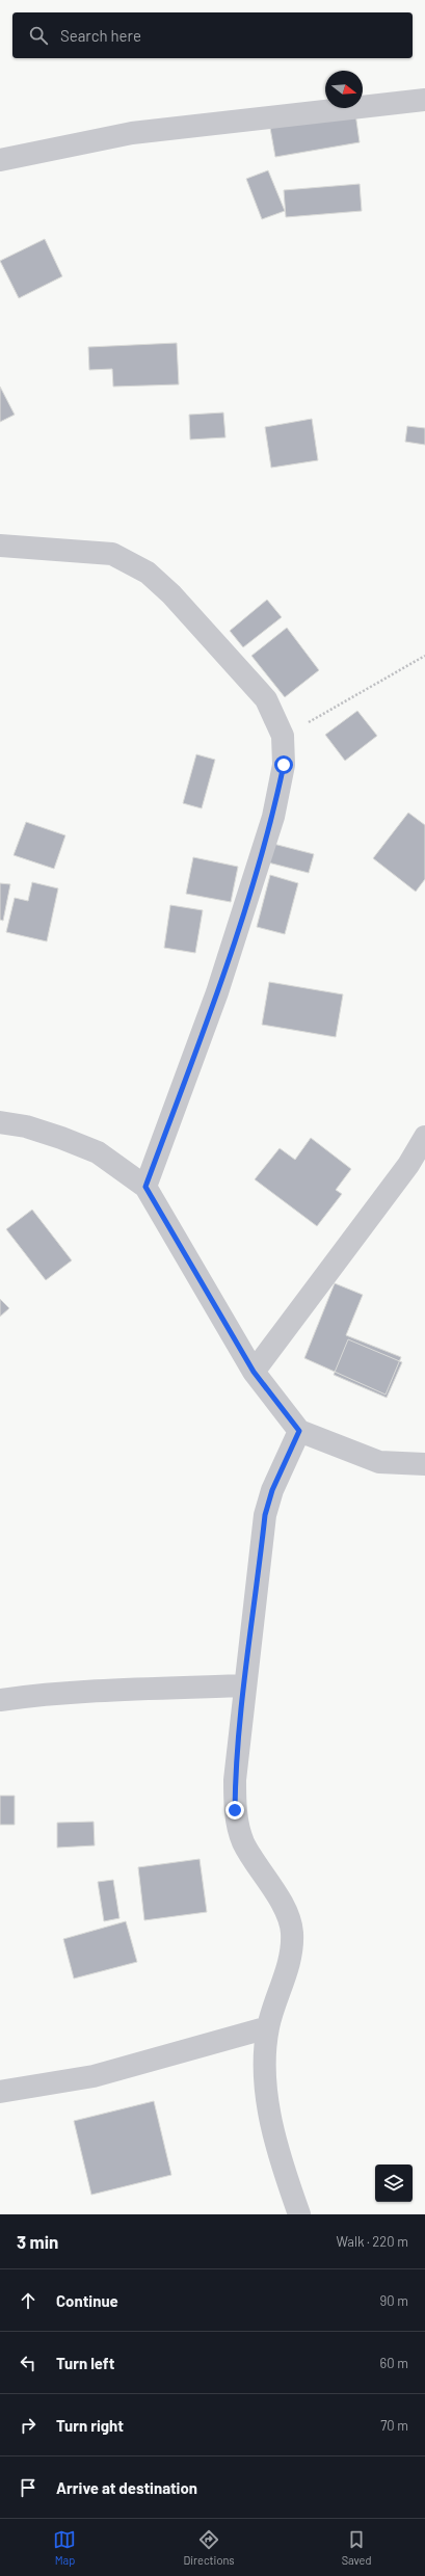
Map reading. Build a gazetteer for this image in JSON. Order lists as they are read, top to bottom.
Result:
{
  "north": "right",
  "page": {
    "search": "Search here",
    "heading": ["3 min", "Walk · 220 m"],
    "list": [
      ["Continue", "90 m"],
      ["Turn left", "60 m"],
      ["Turn right", "70 m"],
      "Arrive at destination"
    ],
    "nav": ["Map", "Directions", "Saved"]
  }
}
